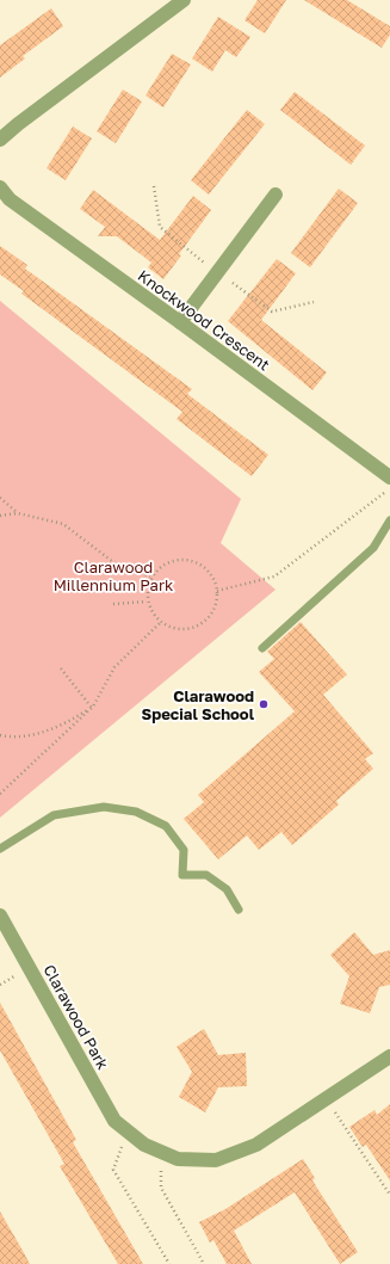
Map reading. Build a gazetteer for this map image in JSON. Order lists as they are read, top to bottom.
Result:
{
  "streets": {
    "street": ["Knockwood Crescent", "Clarawood Park"]
  },
  "parks": ["Clarawood Millennium Park"],
  "places": ["Clarawood Special School"]
}
